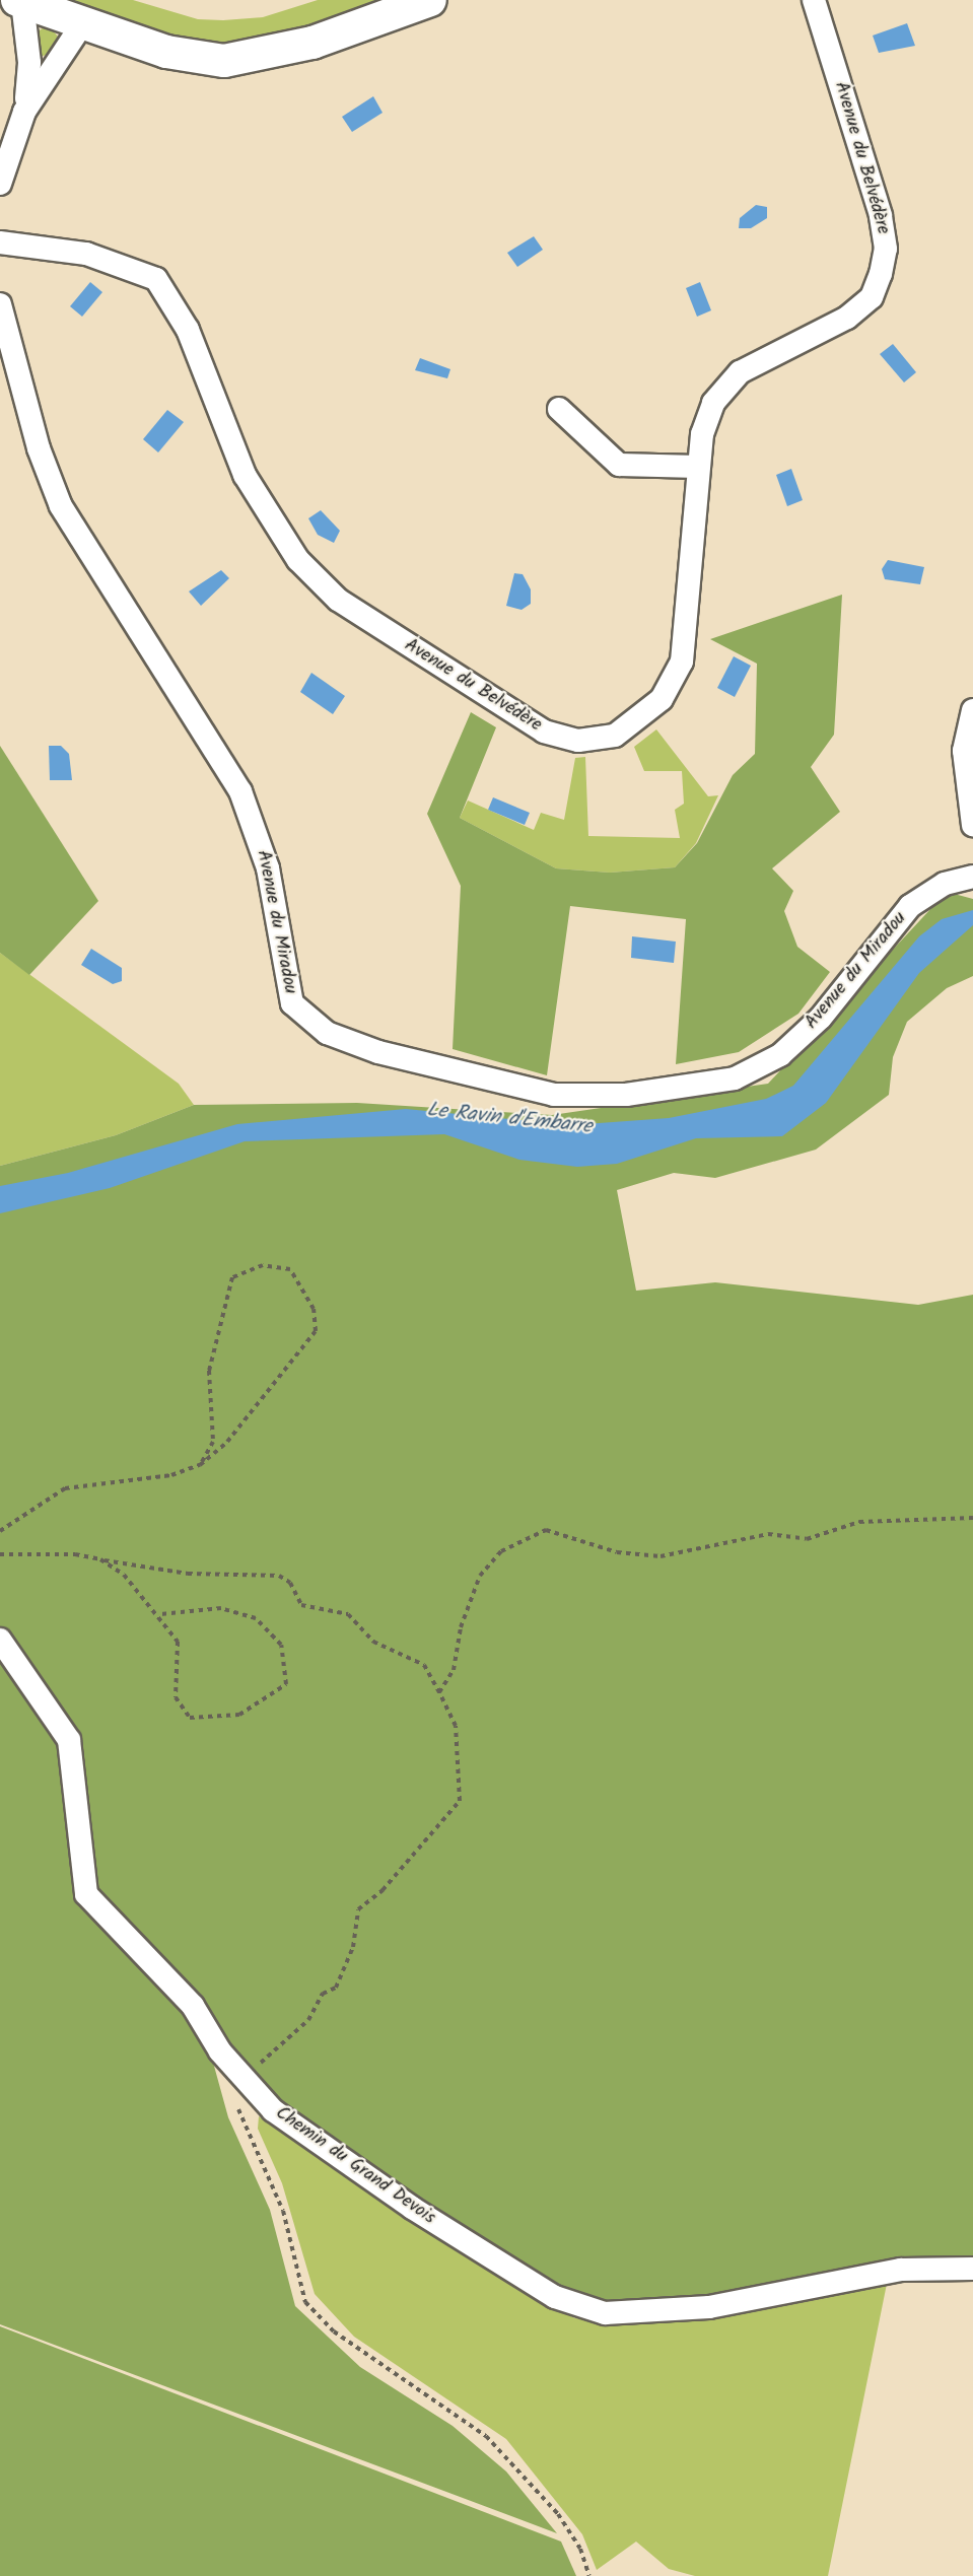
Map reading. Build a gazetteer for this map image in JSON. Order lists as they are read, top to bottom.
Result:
{
  "streets": {
    "street": ["Avenue du Belvédère", "Avenue du Miradou", "Chemin du Grand Devois"]
  },
  "water": ["Le Ravin d'Embarre"]
}
